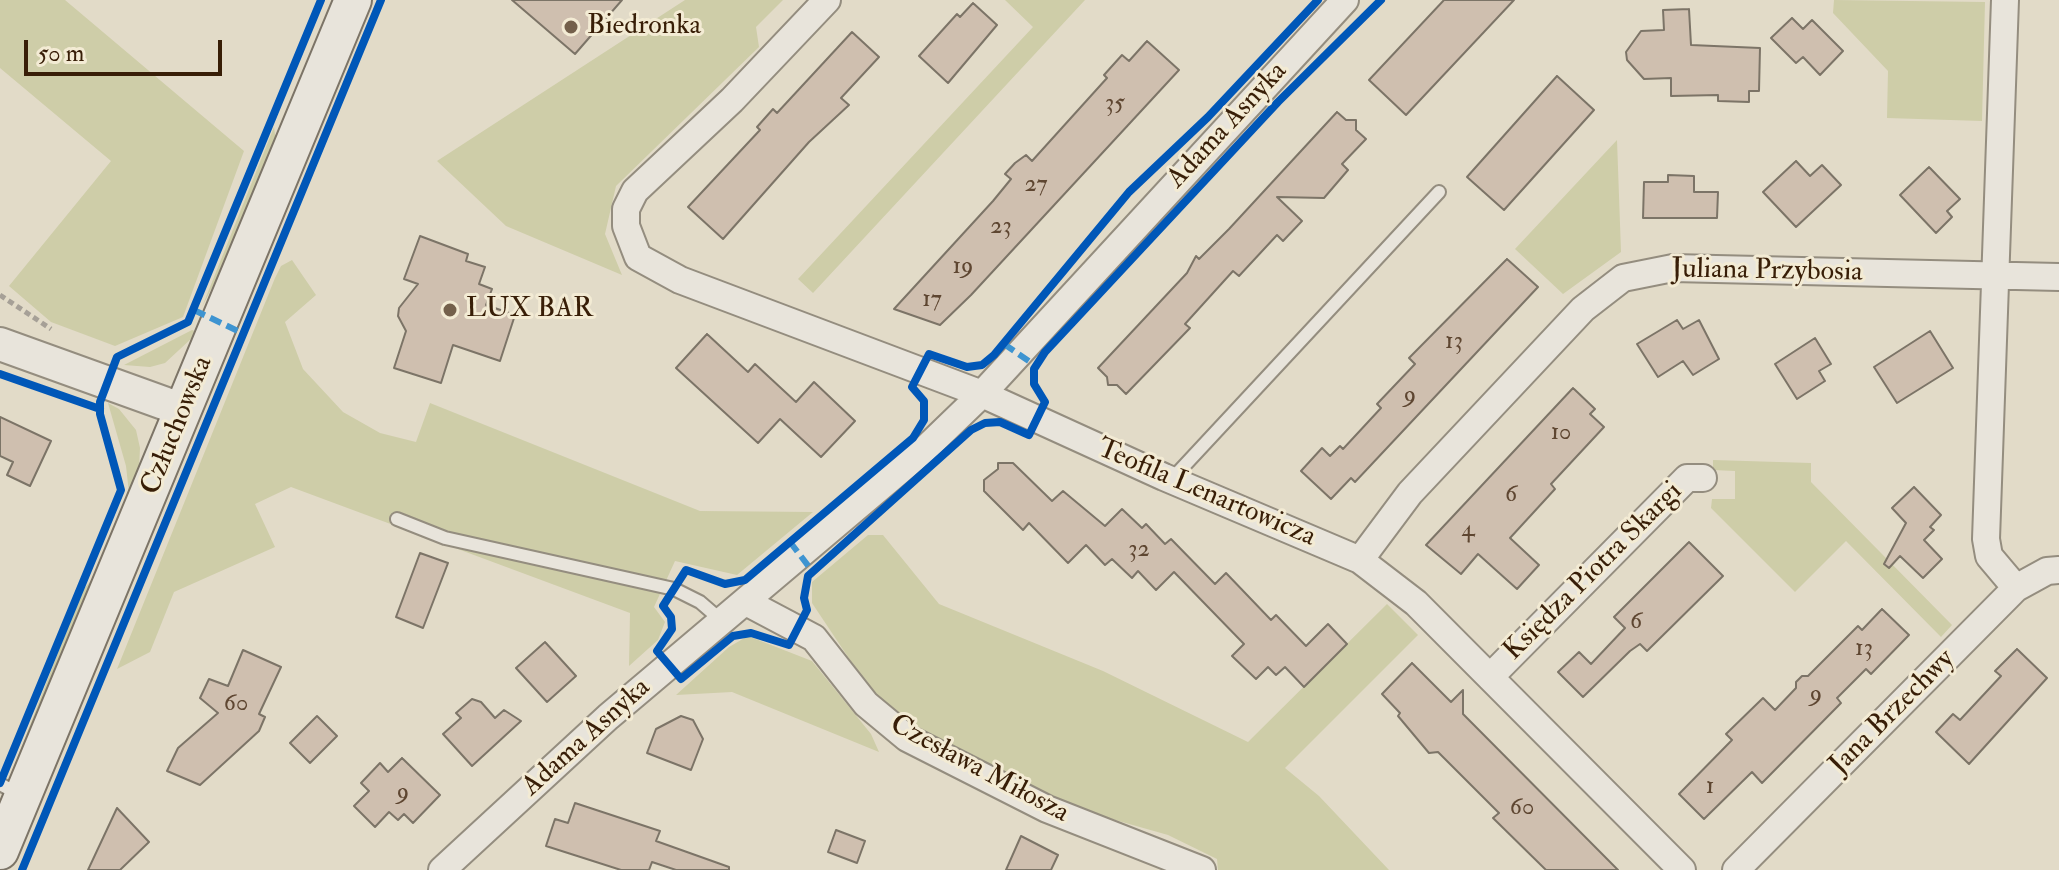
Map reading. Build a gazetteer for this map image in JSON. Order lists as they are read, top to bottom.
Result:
{
  "streets": {
    "main road": ["Człuchowska"],
    "street": [
      "Adama Asnyka",
      "Juliana Przybosia",
      "Teofila Lenartowicza",
      "Księdza Piotra Skargi",
      "Jana Brzechwy",
      "Czesława Miłosza"
    ]
  },
  "crossings": [
    ["Adama Asnyka", "Teofila Lenartowicza"],
    ["Adama Asnyka", "Czesława Miłosza"],
    ["Juliana Przybosia", "Teofila Lenartowicza"],
    ["Teofila Lenartowicza", "Księdza Piotra Skargi"]
  ],
  "places": ["Biedronka", "LUX BAR"],
  "house_numbers": [
    "35",
    "27",
    "23",
    "19",
    "17",
    "13",
    "9",
    "10",
    "6",
    "4",
    "32",
    "6",
    "13",
    "9",
    "60",
    "1",
    "9",
    "60"
  ],
  "scale_bar": "50 m"
}
